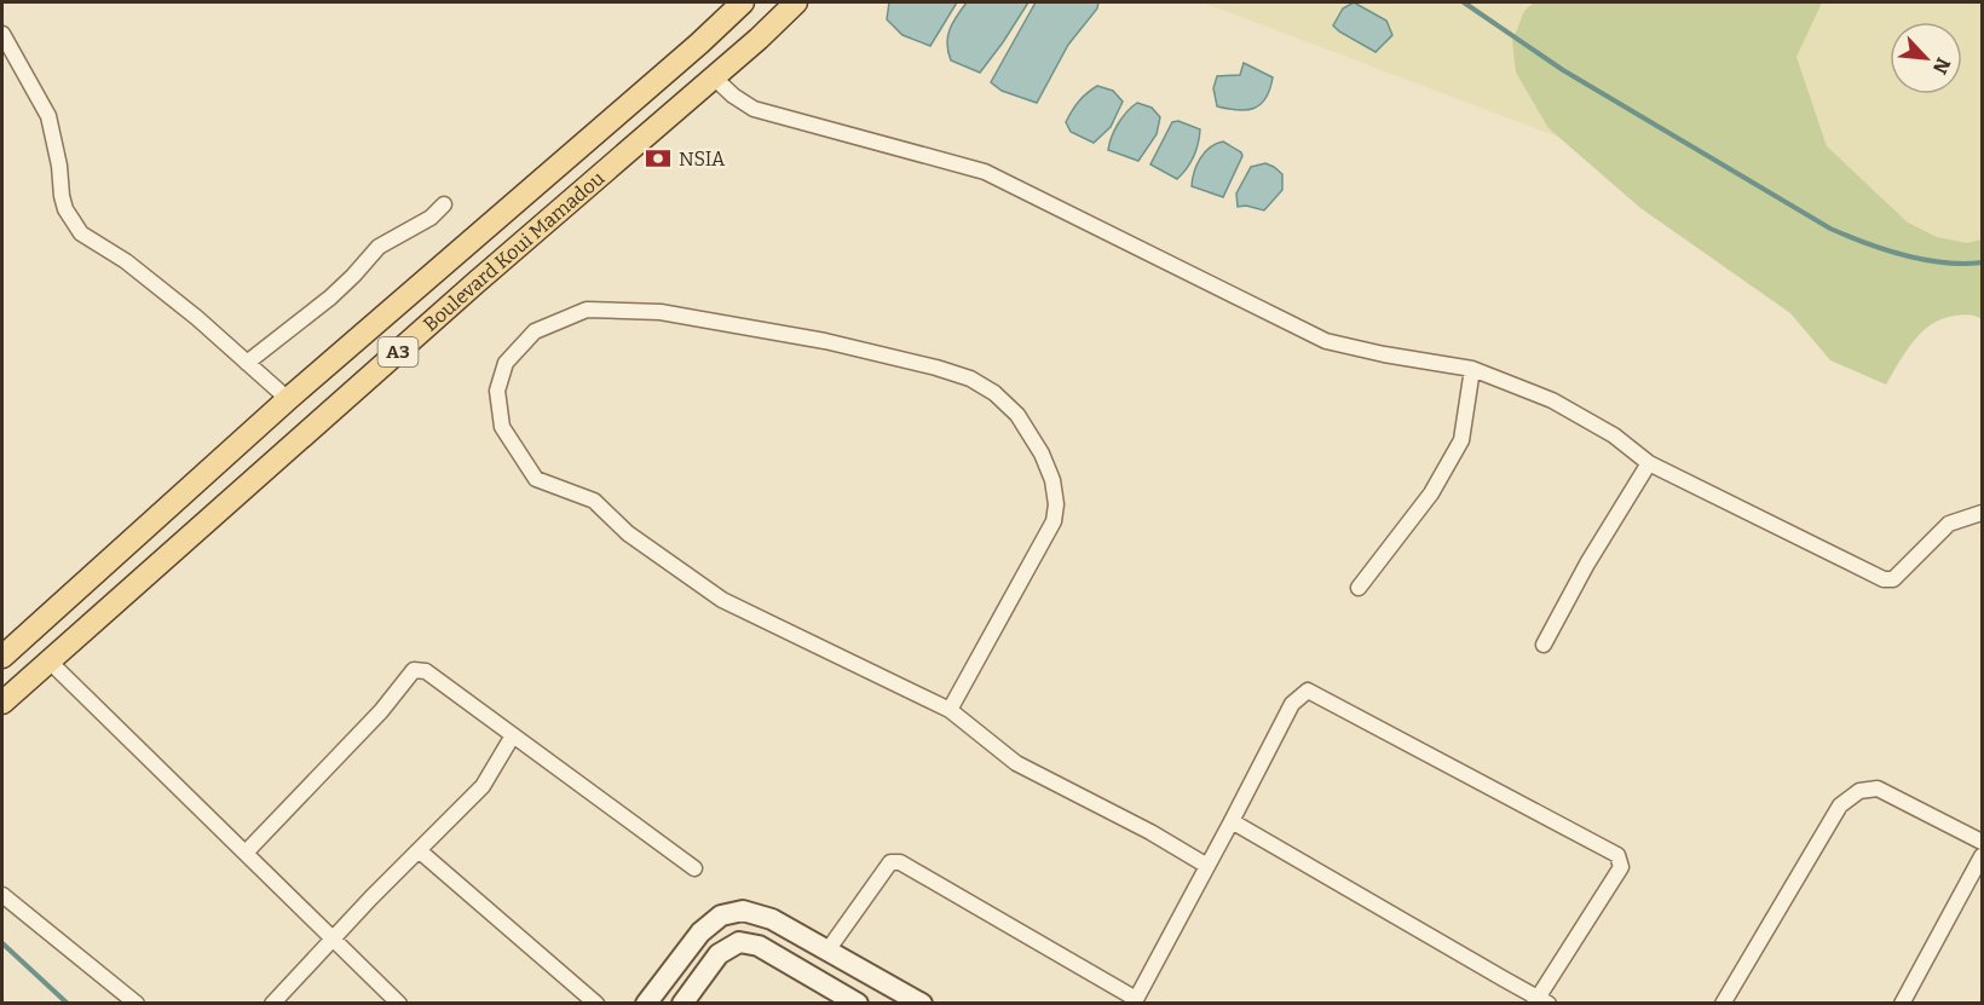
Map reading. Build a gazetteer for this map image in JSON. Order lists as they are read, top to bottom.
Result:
{
  "streets": {
    "main road": ["Boulevard Koui Mamadou", "A3"]
  },
  "places": {
    "bank": ["NSIA"]
  },
  "north": "bottom right"
}
